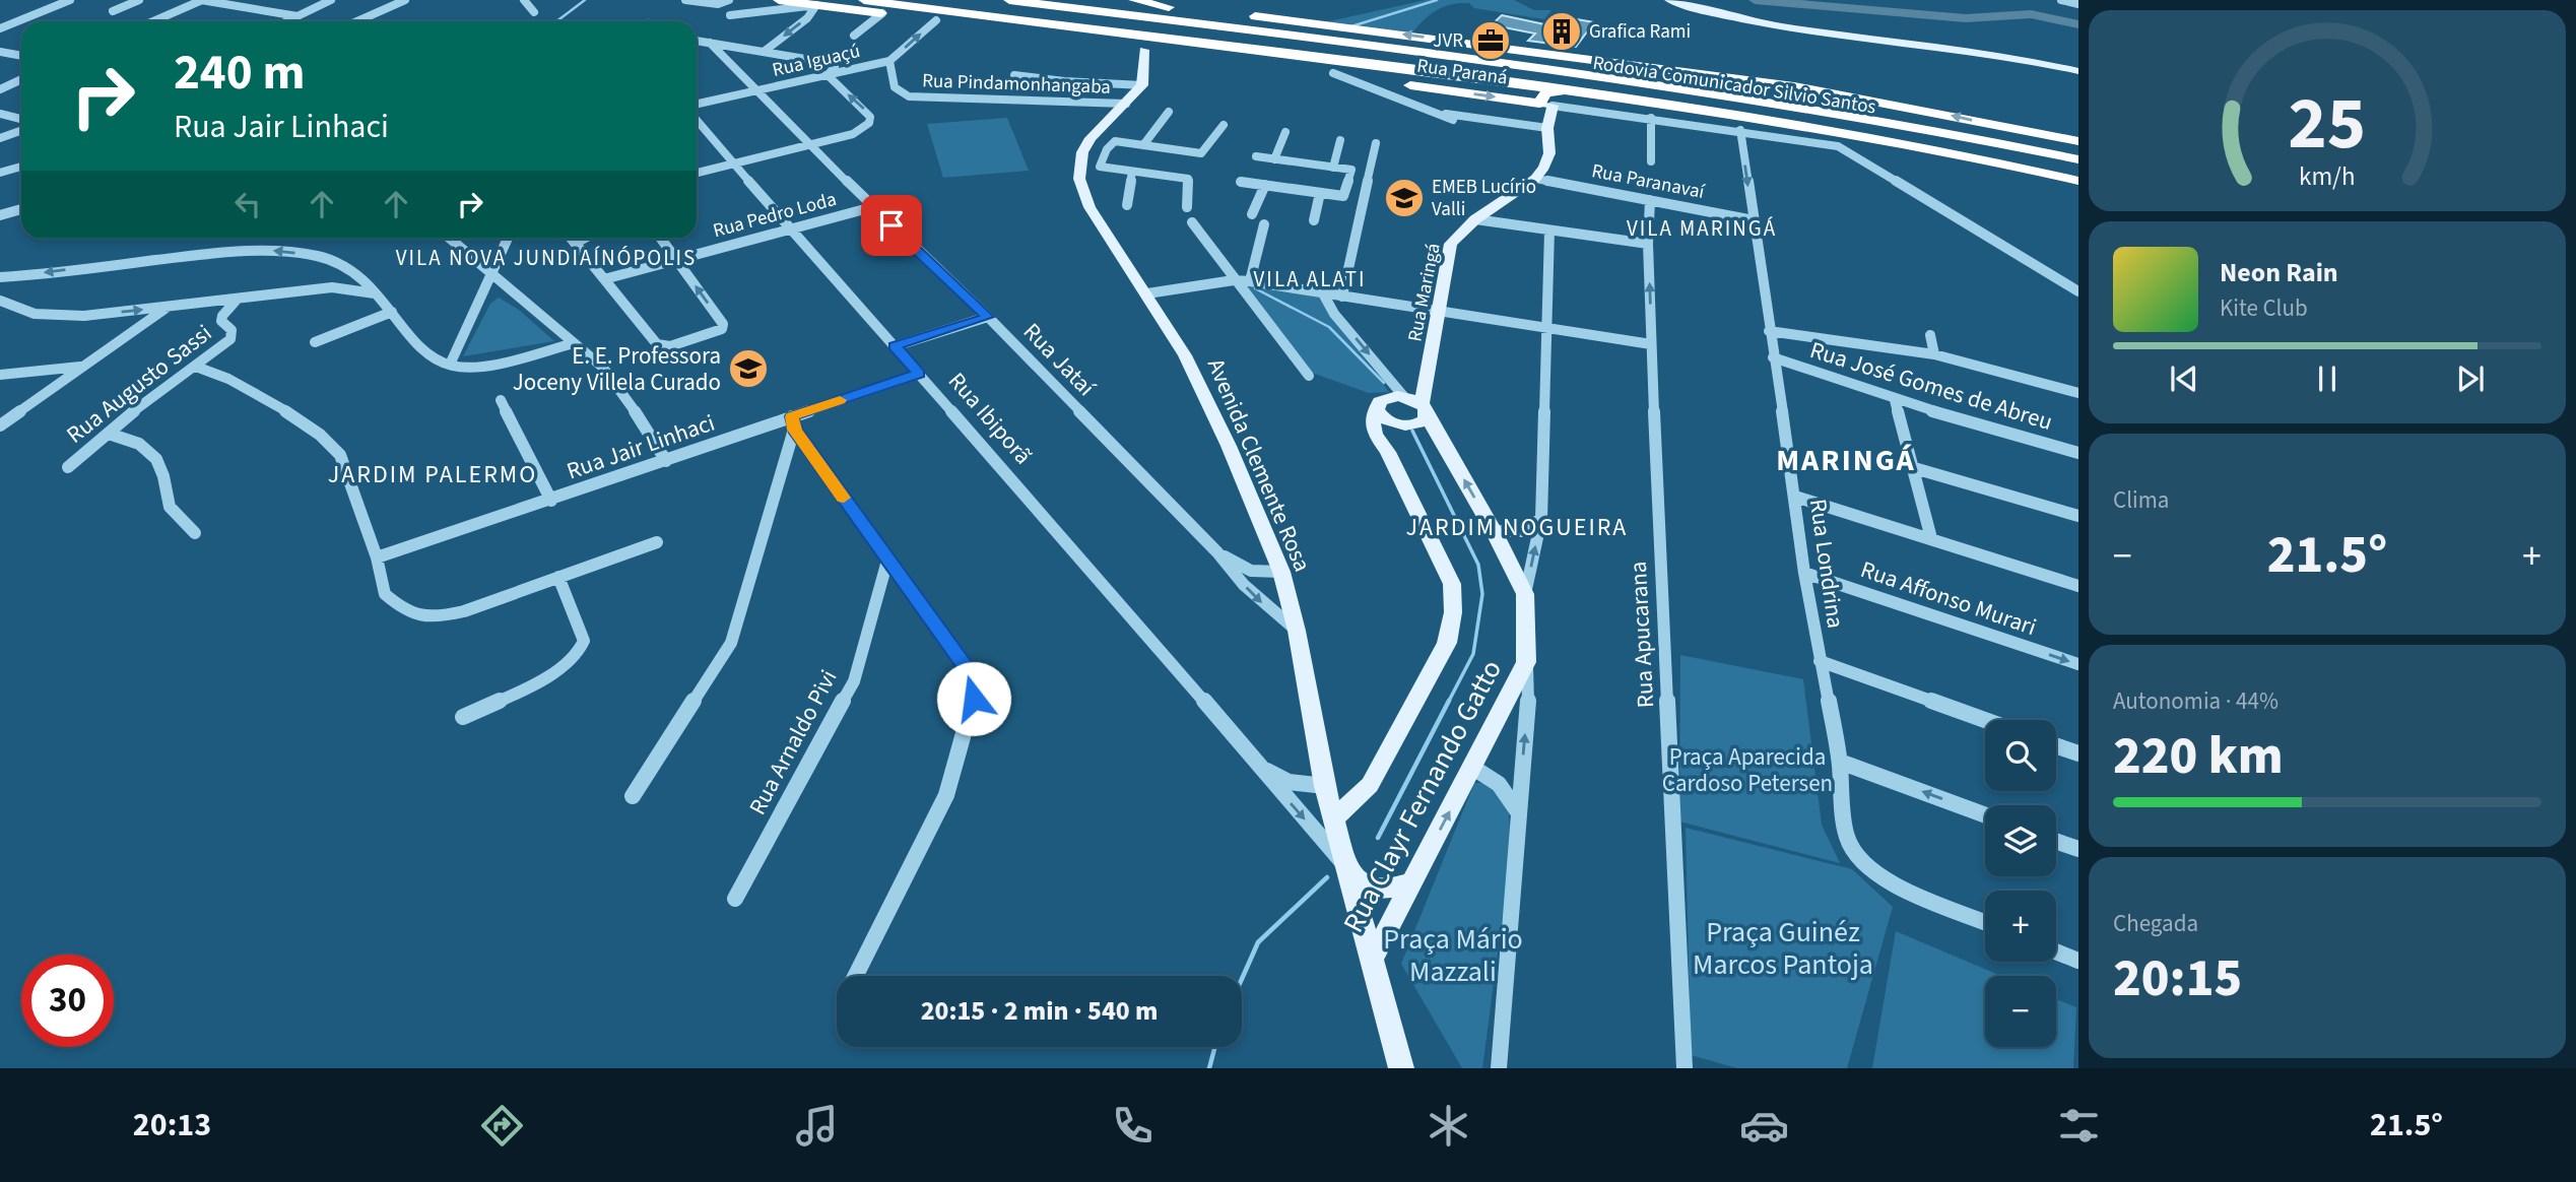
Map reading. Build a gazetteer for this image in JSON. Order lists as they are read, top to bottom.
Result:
{
  "streets": {
    "highway": ["Rua Paraná", "Rodovia Comunicador Silvio Santos"],
    "main road": ["Rua Maringá", "Avenida Clemente Rosa", "Rua Clayr Fernando Gatto"],
    "street": [
      "Rua Iguaçú",
      "Rua Pindamonhangaba",
      "Rua Paranavaí",
      "Rua Pedro Loda",
      "Rua Jataí",
      "Rua Augusto Sassi",
      "Rua José Gomes de Abreu",
      "Rua Ibiporã",
      "Rua Jair Linhaci",
      "Rua Londrina",
      "Rua Affonso Murari",
      "Rua Apucarana",
      "Rua Arnaldo Pivi"
    ]
  },
  "crossings": [
    ["Rua Iguaçú", "Rua Pindamonhangaba"],
    ["Rua Iguaçú", "Rua Jataí"],
    ["Rua Paraná", "Rua Londrina"],
    ["Rua Paranavaí", "Rua Maringá"],
    ["Rua Paranavaí", "Rua Londrina"],
    ["Rua Paranavaí", "Rua Apucarana"],
    ["Rua Pedro Loda", "Rua Jataí"],
    ["Rua Pedro Loda", "Rua Ibiporã"],
    ["Rua Jataí", "Avenida Clemente Rosa"],
    ["Rua José Gomes de Abreu", "Rua Londrina"],
    ["Rua Ibiporã", "Rua Jair Linhaci"],
    ["Rua Ibiporã", "Avenida Clemente Rosa"],
    ["Avenida Clemente Rosa", "Rua Clayr Fernando Gatto"],
    ["Rua Londrina", "Rua Affonso Murari"]
  ],
  "districts": [
    "VILA MARINGÁ",
    "VILA NOVA JUNDIAÍNÓPOLIS",
    "VILA ALATI",
    "MARINGÁ",
    "JARDIM PALERMO",
    "JARDIM NOGUEIRA"
  ],
  "parks": ["Praça Aparecida Cardoso Petersen", "Praça Guinéz Marcos Pantoja", "Praça Mário Mazzali"],
  "places": {
    "building": ["Grafica Rami"],
    "office": ["JVR"],
    "school or university": ["EMEB Lucírio Valli", "E. E. Professora Joceny Villela Curado"]
  },
  "page": {
    "turn": ["240 m", "Rua Jair Linhaci"],
    "song": ["Neon Rain", "Kite Club"],
    "tile": [
      "Clima",
      ["Autonomia · 44%", "220 km"],
      ["Chegada", "20:15"]
    ],
    "heat": ["−", "21.5°", "+"],
    "map_buttons": ["+", "−"],
    "limit": "30",
    "trip": "20:15 · 2 min · 540 m",
    "tabs": ["20:13", "21.5°"],
    "gauge": ["25", "km/h"]
  }
}
